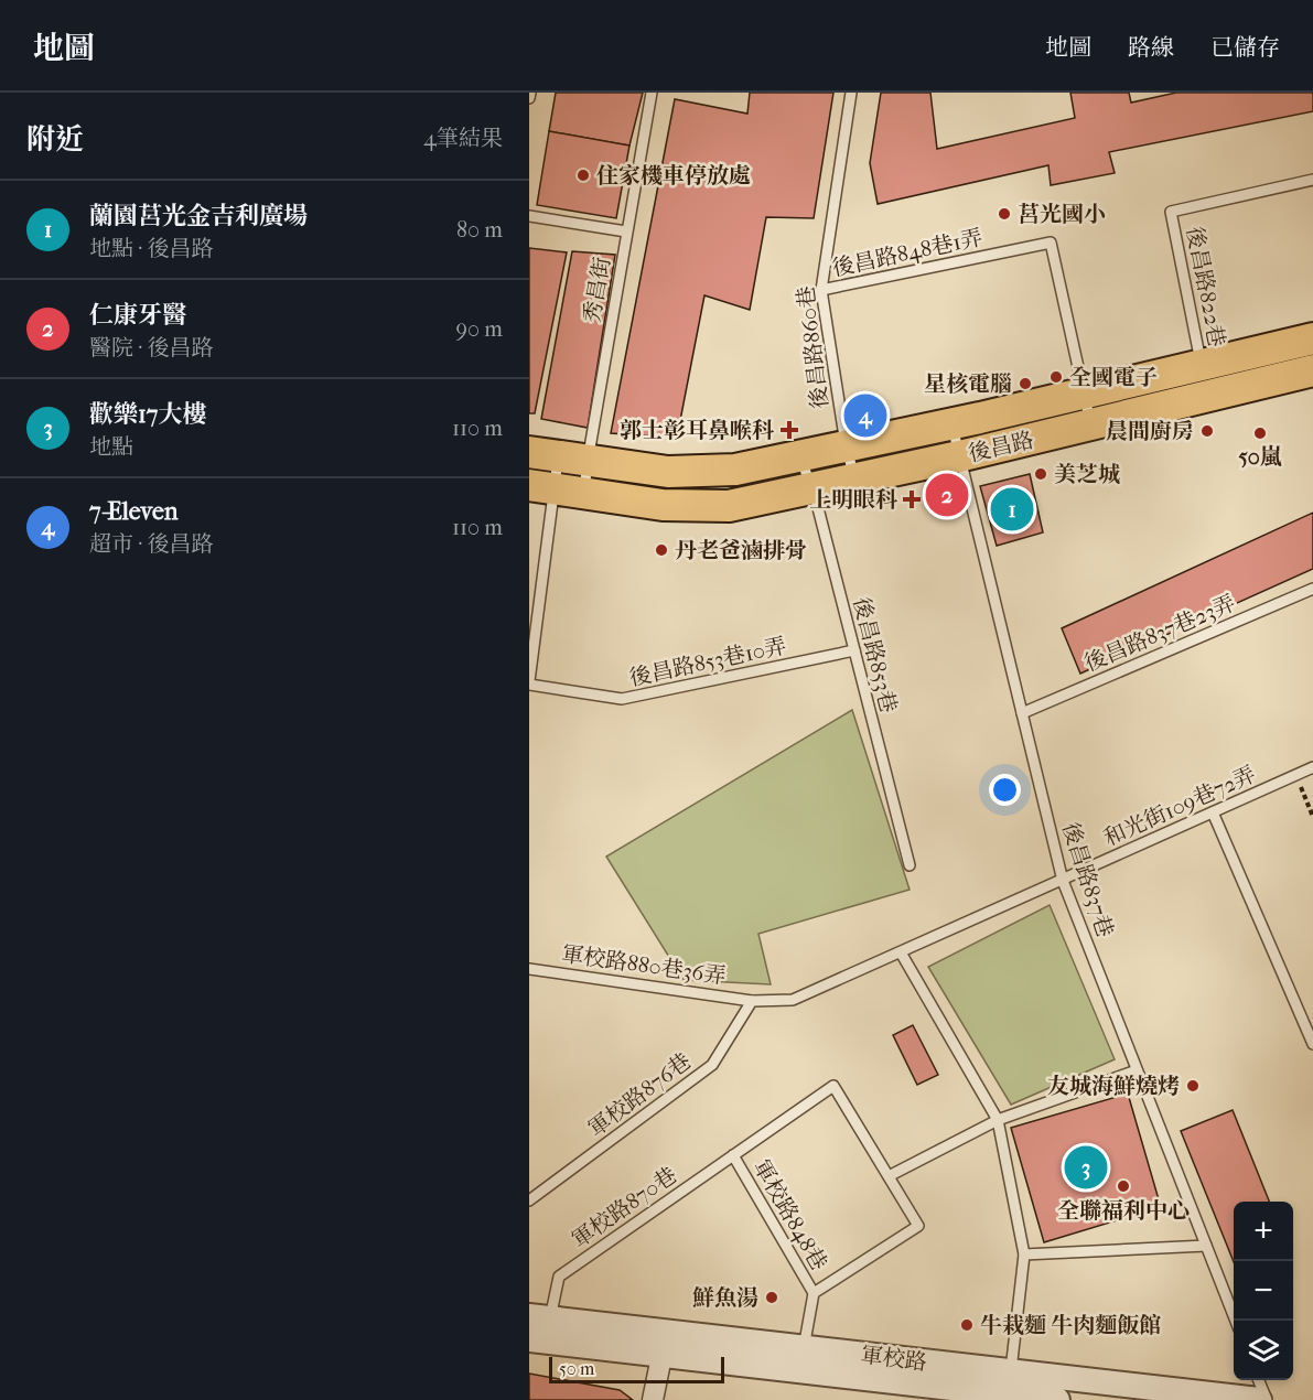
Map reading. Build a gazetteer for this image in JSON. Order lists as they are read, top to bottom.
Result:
{
  "streets": {
    "main road": ["後昌路"],
    "street": ["軍校路"],
    "lane": [
      "後昌路848巷1弄",
      "後昌路822巷",
      "秀昌街",
      "後昌路860巷",
      "後昌路837巷23弄",
      "後昌路853巷",
      "後昌路853巷10弄",
      "和光街109巷72弄",
      "後昌路837巷",
      "軍校路880巷36弄",
      "軍校路876巷",
      "軍校路870巷",
      "軍校路848巷"
    ]
  },
  "crossings": [
    ["後昌路848巷1弄", "後昌路860巷"],
    ["後昌路848巷1弄", "後昌路"],
    ["後昌路822巷", "後昌路"],
    ["秀昌街", "後昌路"],
    ["後昌路860巷", "後昌路"],
    ["後昌路", "後昌路853巷"],
    ["後昌路", "後昌路837巷"],
    ["後昌路837巷23弄", "後昌路837巷"],
    ["後昌路853巷", "後昌路853巷10弄"],
    ["和光街109巷72弄", "後昌路837巷"],
    ["軍校路880巷36弄", "軍校路876巷"],
    ["軍校路870巷", "軍校路848巷"],
    ["軍校路870巷", "軍校路"]
  ],
  "places": {
    "other": [
      "住家機車停放處",
      "莒光國小",
      "全國電子",
      "星核電腦",
      "晨間廚房",
      "50嵐",
      "美芝城",
      "丹老爸滷排骨",
      "友城海鮮燒烤",
      "全聯福利中心",
      "鮮魚湯",
      "牛栽麵 牛肉麵飯館"
    ],
    "health": ["郭士彰耳鼻喉科", "上明眼科"]
  },
  "scale_bar": "50 m",
  "page": {
    "header": "地圖",
    "nav": ["地圖", "路線", "已儲存"],
    "heading": ["附近", "4筆結果"],
    "list": [
      {
        "mark": "1",
        "name": "蘭園莒光金吉利廣場",
        "note": "地點 · 後昌路",
        "value": "80 m"
      },
      {
        "mark": "2",
        "name": "仁康牙醫",
        "note": "醫院 · 後昌路",
        "value": "90 m"
      },
      {
        "mark": "3",
        "name": "歡樂17大樓",
        "note": "地點",
        "value": "110 m"
      },
      {
        "mark": "4",
        "name": "7-Eleven",
        "note": "超市 · 後昌路",
        "value": "110 m"
      }
    ],
    "pins": [
      "4",
      "2",
      "1",
      "3"
    ],
    "map_buttons": ["+", "−"],
    "scale": "50 m"
  }
}
